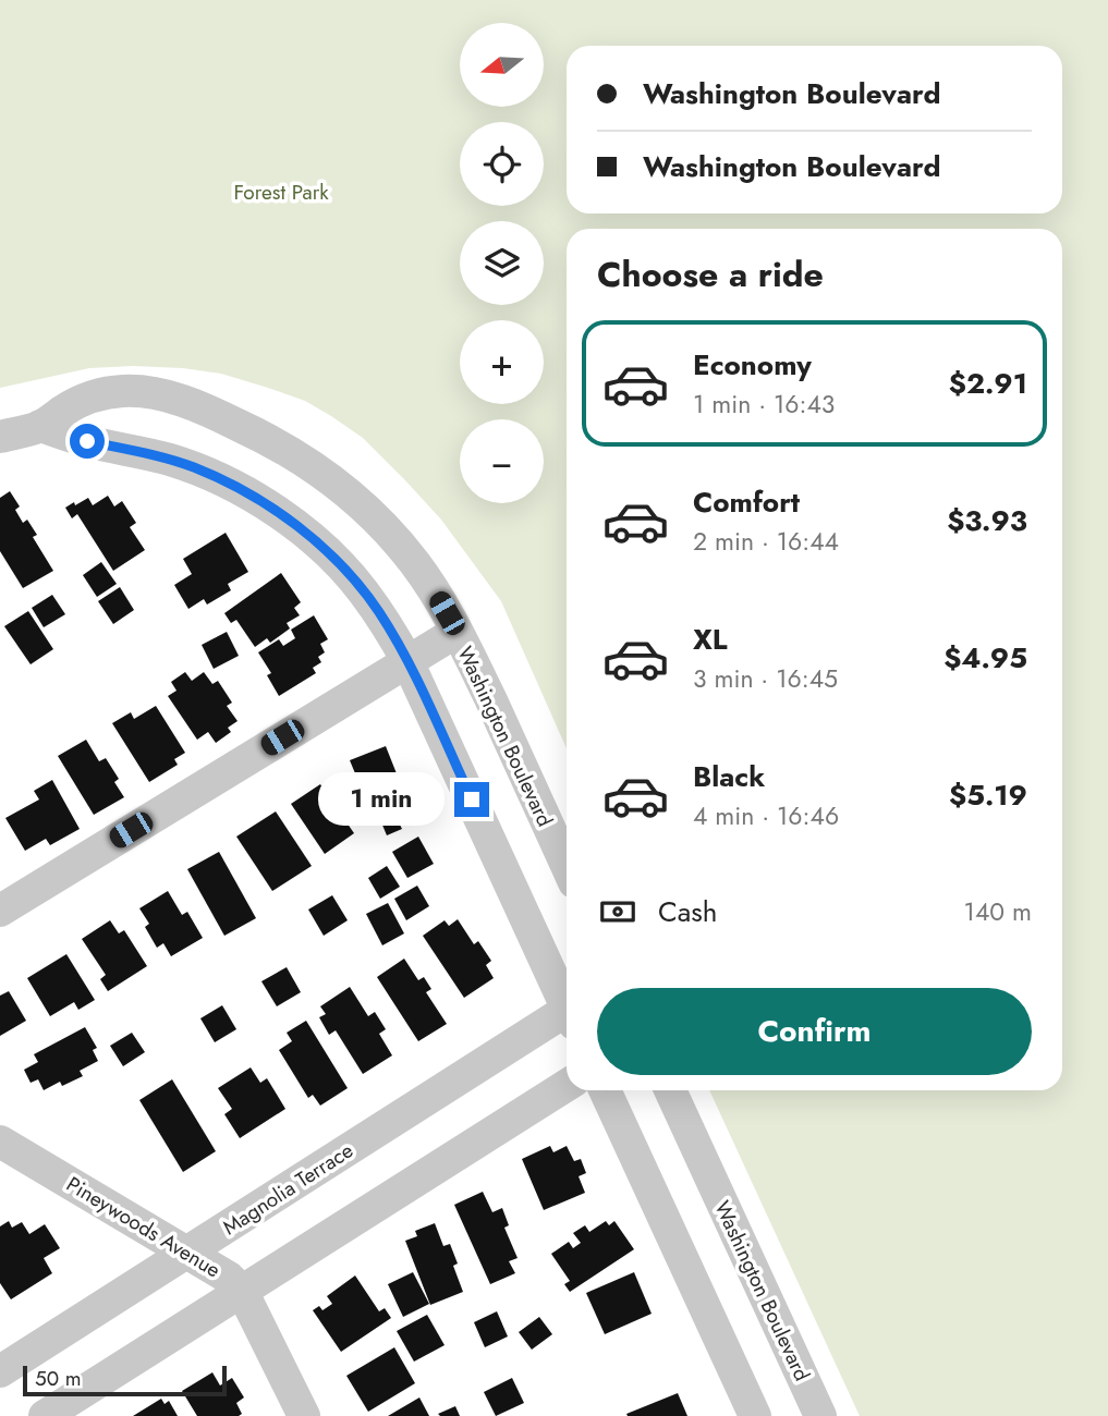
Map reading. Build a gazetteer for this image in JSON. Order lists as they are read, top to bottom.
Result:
{
  "streets": {
    "street": ["Washington Boulevard", "Magnolia Terrace", "Pineywoods Avenue"]
  },
  "crossings": [
    ["Magnolia Terrace", "Pineywoods Avenue"]
  ],
  "parks": ["Forest Park"],
  "scale_bar": "50 m",
  "north": "left",
  "page": {
    "map_buttons": ["+", "−"],
    "banner": ["Washington Boulevard", "Washington Boulevard"],
    "heading": "Choose a ride",
    "list": [
      {
        "name": "Economy",
        "note": "1 min · 16:43",
        "value": "$2.91"
      },
      {
        "name": "Comfort",
        "note": "2 min · 16:44",
        "value": "$3.93"
      },
      {
        "name": "XL",
        "note": "3 min · 16:45",
        "value": "$4.95"
      },
      {
        "name": "Black",
        "note": "4 min · 16:46",
        "value": "$5.19"
      }
    ],
    "bubble": "1 min",
    "pay": ["Cash", "140 m"],
    "buttons": "Confirm",
    "scale": "50 m"
  }
}
